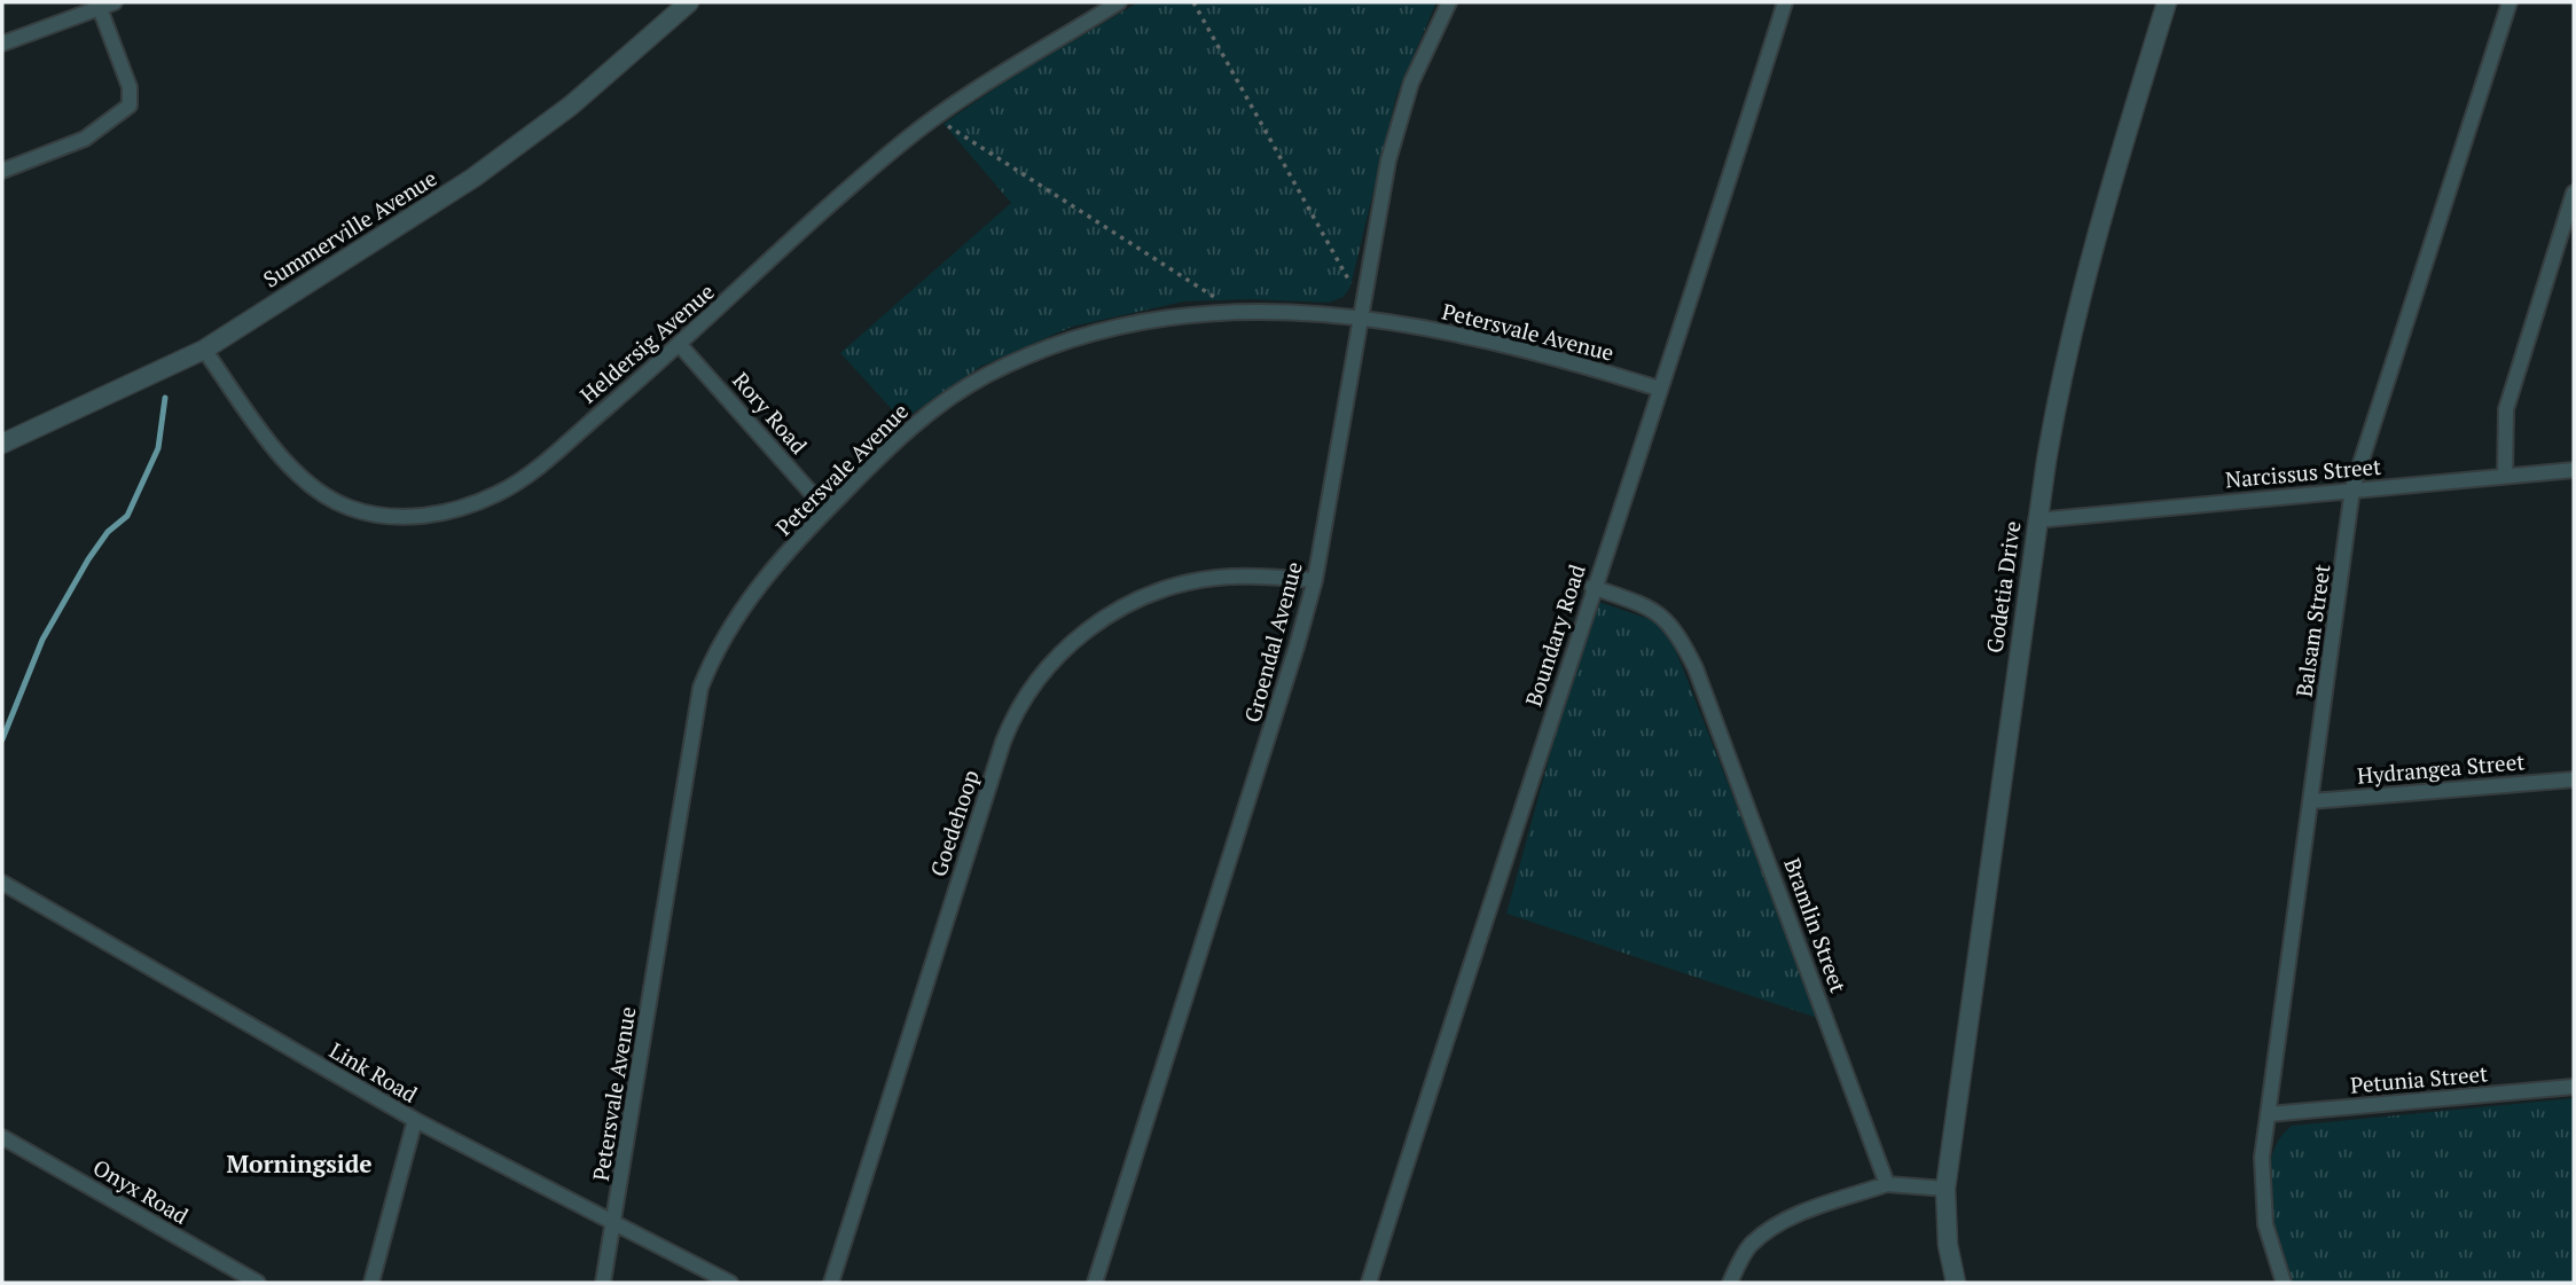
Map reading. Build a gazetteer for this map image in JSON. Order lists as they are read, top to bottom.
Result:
{
  "streets": {
    "street": [
      "Summerville Avenue",
      "Petersvale Avenue",
      "Heldersig Avenue",
      "Rory Road",
      "Narcissus Street",
      "Godetia Drive",
      "Balsam Street",
      "Boundary Road",
      "Groendal Avenue",
      "Hydrangea Street",
      "Goedehoop",
      "Bramlin Street",
      "Link Road",
      "Petunia Street",
      "Onyx Road"
    ]
  },
  "crossings": [
    ["Summerville Avenue", "Heldersig Avenue"],
    ["Petersvale Avenue", "Rory Road"],
    ["Petersvale Avenue", "Boundary Road"],
    ["Petersvale Avenue", "Groendal Avenue"],
    ["Petersvale Avenue", "Link Road"],
    ["Heldersig Avenue", "Rory Road"],
    ["Narcissus Street", "Godetia Drive"],
    ["Narcissus Street", "Balsam Street"],
    ["Balsam Street", "Hydrangea Street"],
    ["Balsam Street", "Petunia Street"],
    ["Boundary Road", "Bramlin Street"],
    ["Groendal Avenue", "Goedehoop"]
  ],
  "districts": ["Morningside"]
}
